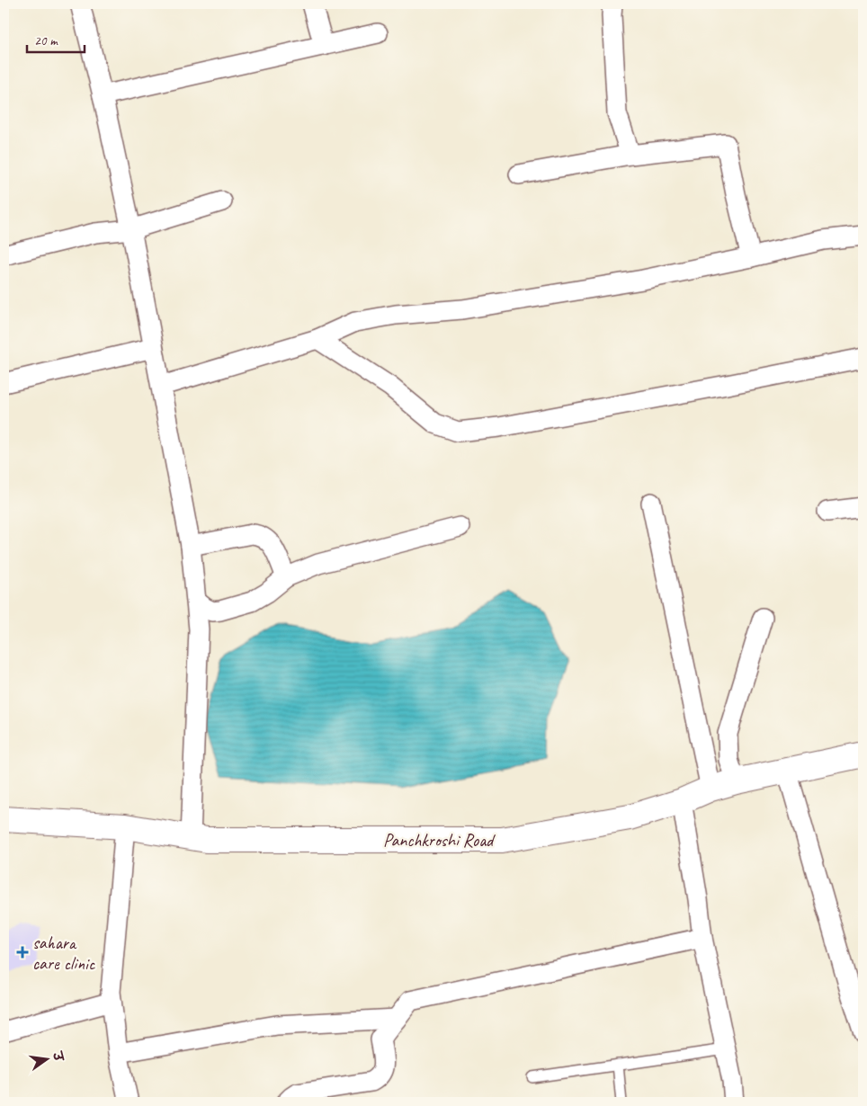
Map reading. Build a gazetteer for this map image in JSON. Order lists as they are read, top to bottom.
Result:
{
  "streets": {
    "street": ["Panchkroshi Road"]
  },
  "places": {
    "health": ["sahara care clinic"]
  },
  "scale_bar": "20 m",
  "north": "right"
}
